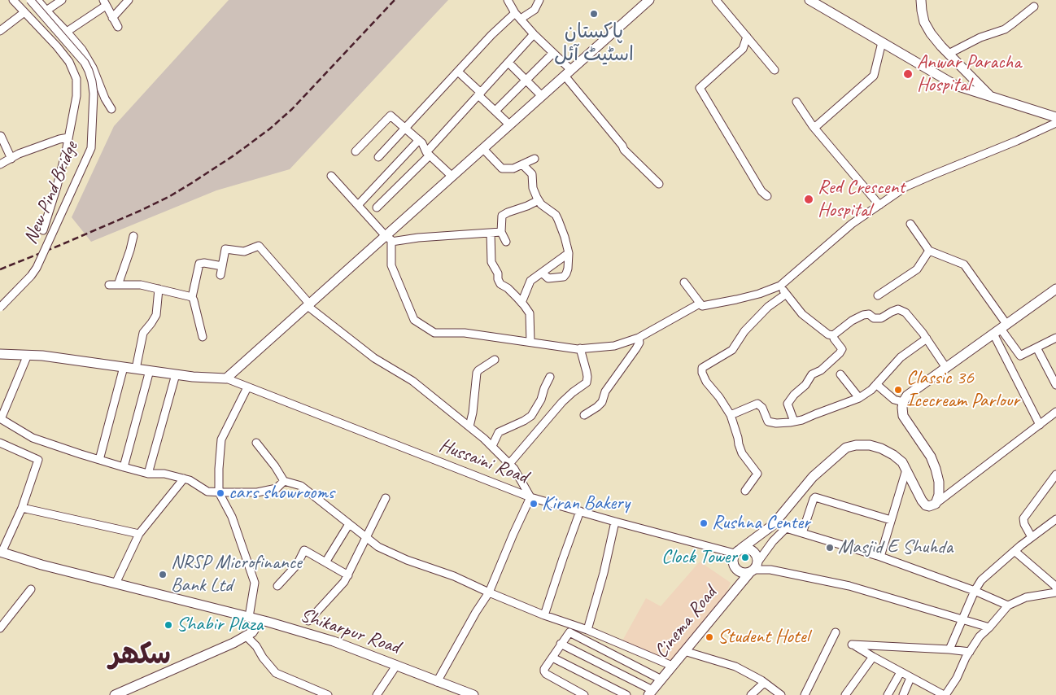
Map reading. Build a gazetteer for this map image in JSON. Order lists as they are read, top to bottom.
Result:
{
  "streets": {
    "street": [
      "New Pind Bridge",
      "Hussaini Road",
      "Cinema Road",
      "Shikarpur Road"
    ]
  },
  "crossings": [
    ["Hussaini Road", "Cinema Road"]
  ],
  "districts": ["سکھر"],
  "places": [
    "پاکستان اسٹیٹ آئل",
    "Anwar Paracha Hospital",
    "Red Crescent Hospital",
    "Classic 36 Icecream Parlour",
    "cars showrooms",
    "Kiran Bakery",
    "Rushna Center",
    "Masjid E Shuhda",
    "Clock Tower",
    "NRSP Microfinance Bank Ltd",
    "Shabir Plaza",
    "Student Hotel"
  ]
}
